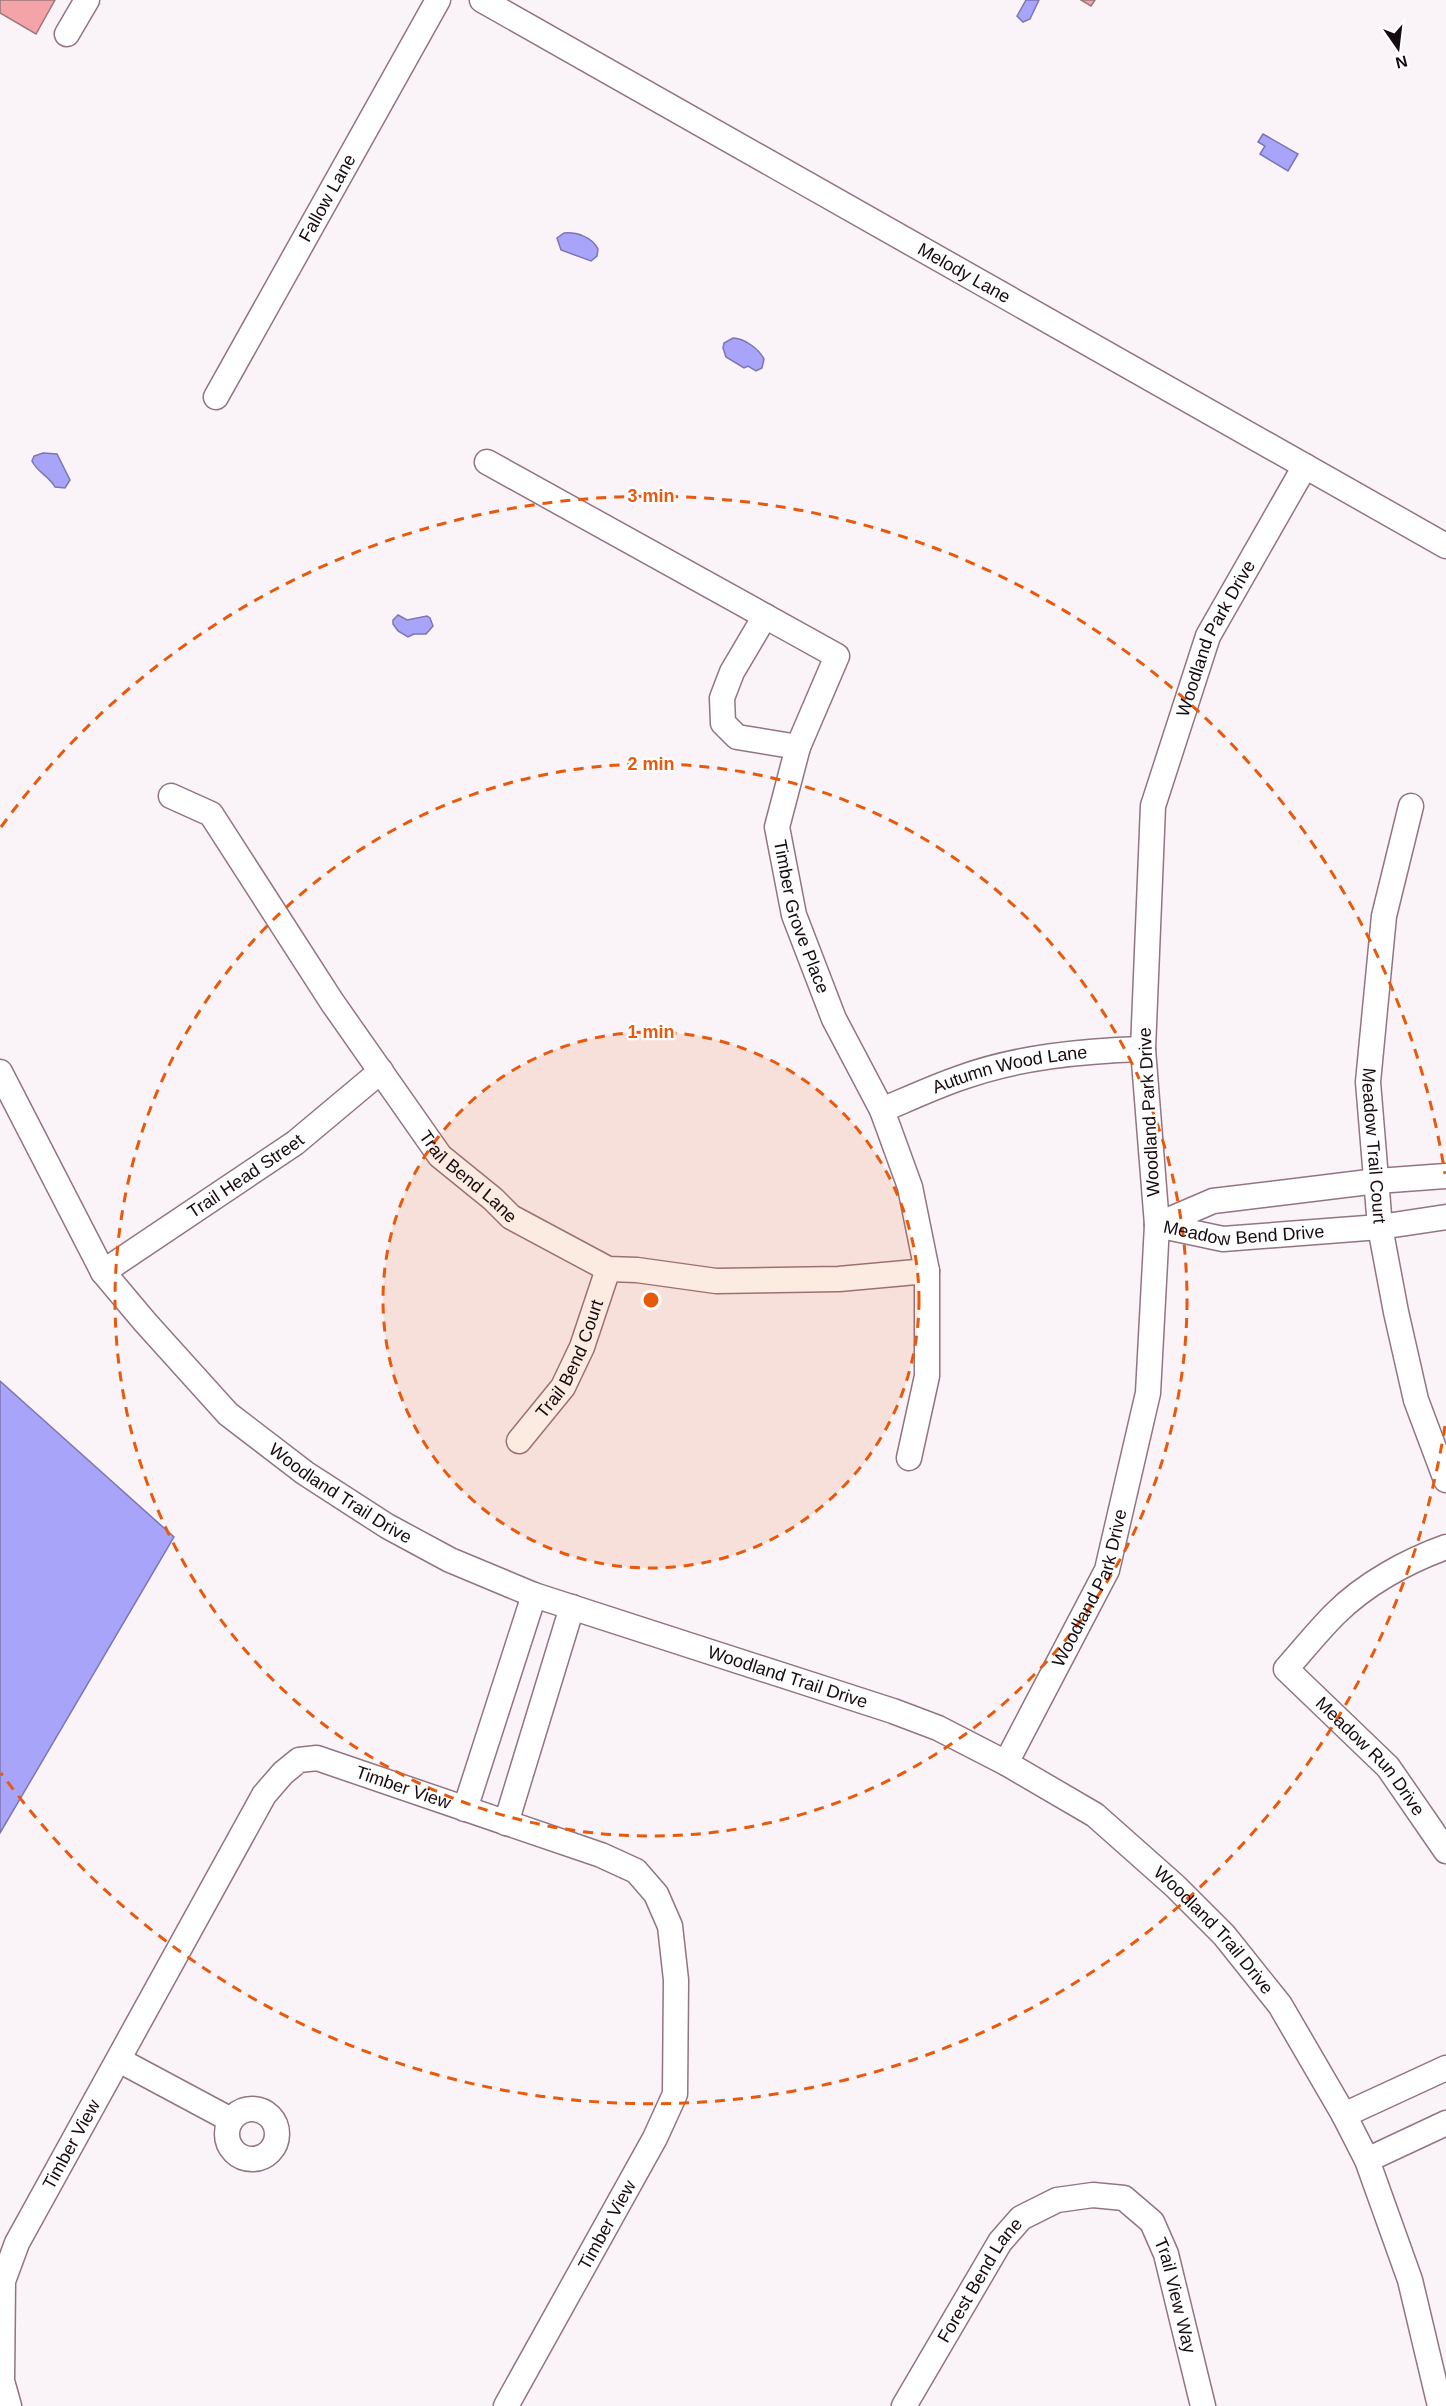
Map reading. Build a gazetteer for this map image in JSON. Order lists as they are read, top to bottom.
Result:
{
  "streets": {
    "street": [
      "Fallow Lane",
      "Melody Lane",
      "Woodland Park Drive",
      "Timber Grove Place",
      "Autumn Wood Lane",
      "Meadow Trail Court",
      "Trail Bend Lane",
      "Trail Head Street",
      "Meadow Bend Drive",
      "Trail Bend Court",
      "Woodland Trail Drive",
      "Meadow Run Drive",
      "Timber View",
      "Forest Bend Lane",
      "Trail View Way"
    ]
  },
  "crossings": [
    ["Melody Lane", "Woodland Park Drive"],
    ["Woodland Park Drive", "Autumn Wood Lane"],
    ["Woodland Park Drive", "Meadow Bend Drive"],
    ["Woodland Park Drive", "Woodland Trail Drive"],
    ["Timber Grove Place", "Autumn Wood Lane"],
    ["Timber Grove Place", "Trail Bend Lane"],
    ["Meadow Trail Court", "Meadow Bend Drive"],
    ["Trail Bend Lane", "Trail Head Street"],
    ["Trail Bend Lane", "Trail Bend Court"],
    ["Trail Head Street", "Woodland Trail Drive"],
    ["Forest Bend Lane", "Trail View Way"]
  ],
  "north": "bottom",
  "rings": ["3 min", "2 min", "1 min"]
}
